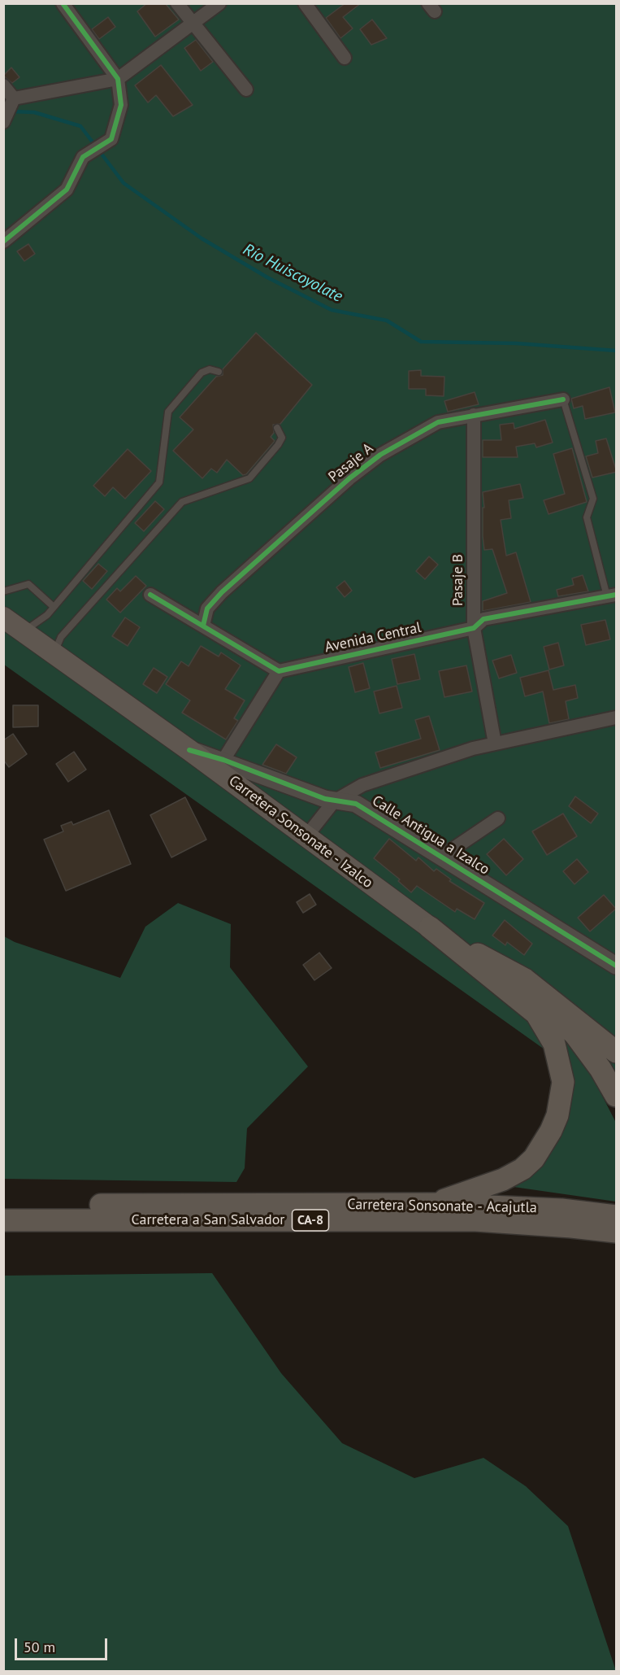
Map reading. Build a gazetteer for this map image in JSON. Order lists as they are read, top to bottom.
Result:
{
  "streets": {
    "highway": ["Carretera Sonsonate - Acajutla", "Carretera a San Salvador", "CA-8"],
    "main road": ["Carretera Sonsonate - Izalco"],
    "street": [
      "Pasaje A",
      "Pasaje B",
      "Avenida Central",
      "Calle Antigua a Izalco"
    ]
  },
  "crossings": [
    ["Pasaje A", "Pasaje B"],
    ["Pasaje B", "Avenida Central"],
    ["Carretera Sonsonate - Izalco", "Calle Antigua a Izalco"]
  ],
  "water": ["Río Huiscoyolate"],
  "scale_bar": "50 m"
}
